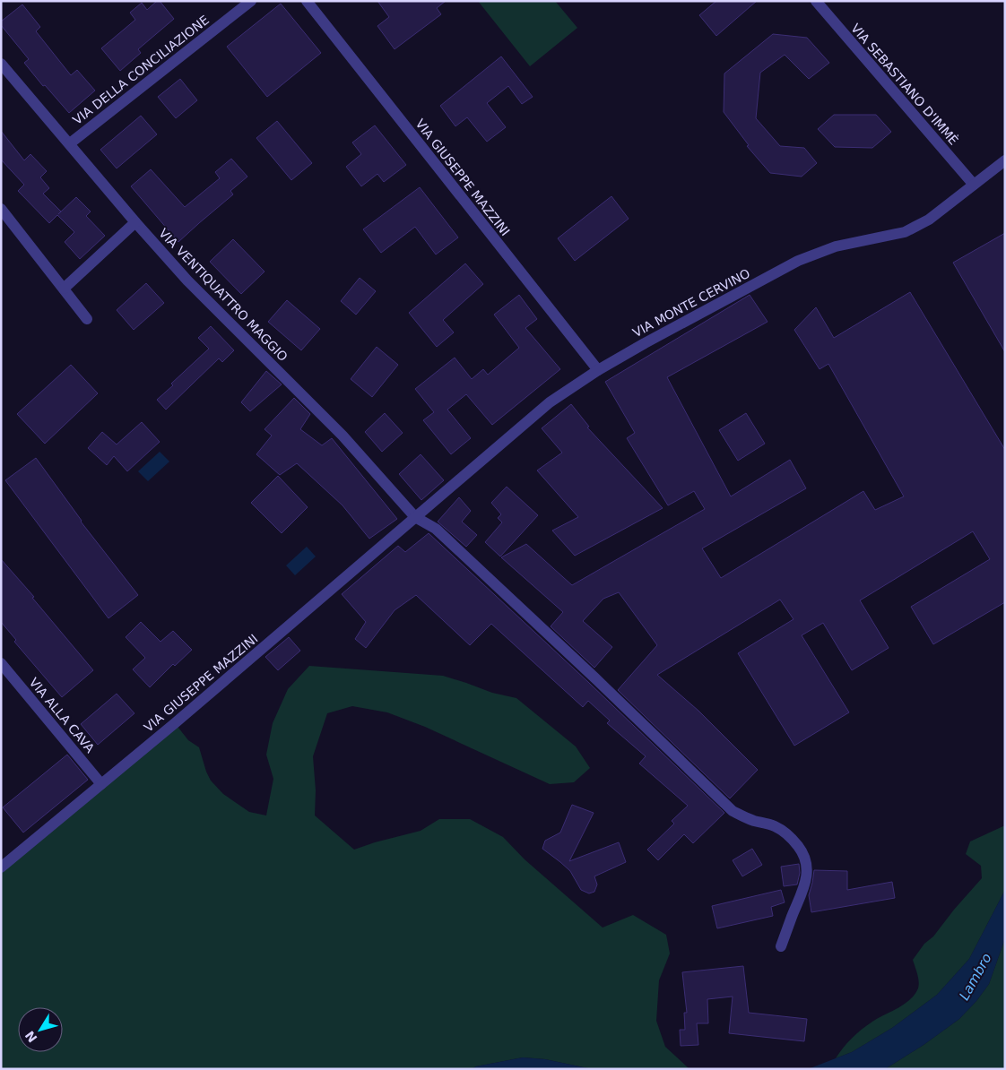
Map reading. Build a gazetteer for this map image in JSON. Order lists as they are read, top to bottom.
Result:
{
  "streets": {
    "street": [
      "VIA DELLA CONCILIAZIONE",
      "VIA SEBASTIANO D'IMMÈ",
      "VIA GIUSEPPE MAZZINI",
      "VIA VENTIQUATTRO MAGGIO",
      "VIA MONTE CERVINO",
      "VIA ALLA CAVA"
    ]
  },
  "crossings": [
    ["VIA DELLA CONCILIAZIONE", "VIA VENTIQUATTRO MAGGIO"],
    ["VIA SEBASTIANO D'IMMÈ", "VIA MONTE CERVINO"],
    ["VIA GIUSEPPE MAZZINI", "VIA VENTIQUATTRO MAGGIO"],
    ["VIA GIUSEPPE MAZZINI", "VIA MONTE CERVINO"],
    ["VIA GIUSEPPE MAZZINI", "VIA ALLA CAVA"],
    ["VIA VENTIQUATTRO MAGGIO", "VIA MONTE CERVINO"]
  ],
  "water": ["Lambro"],
  "north": "bottom left"
}
